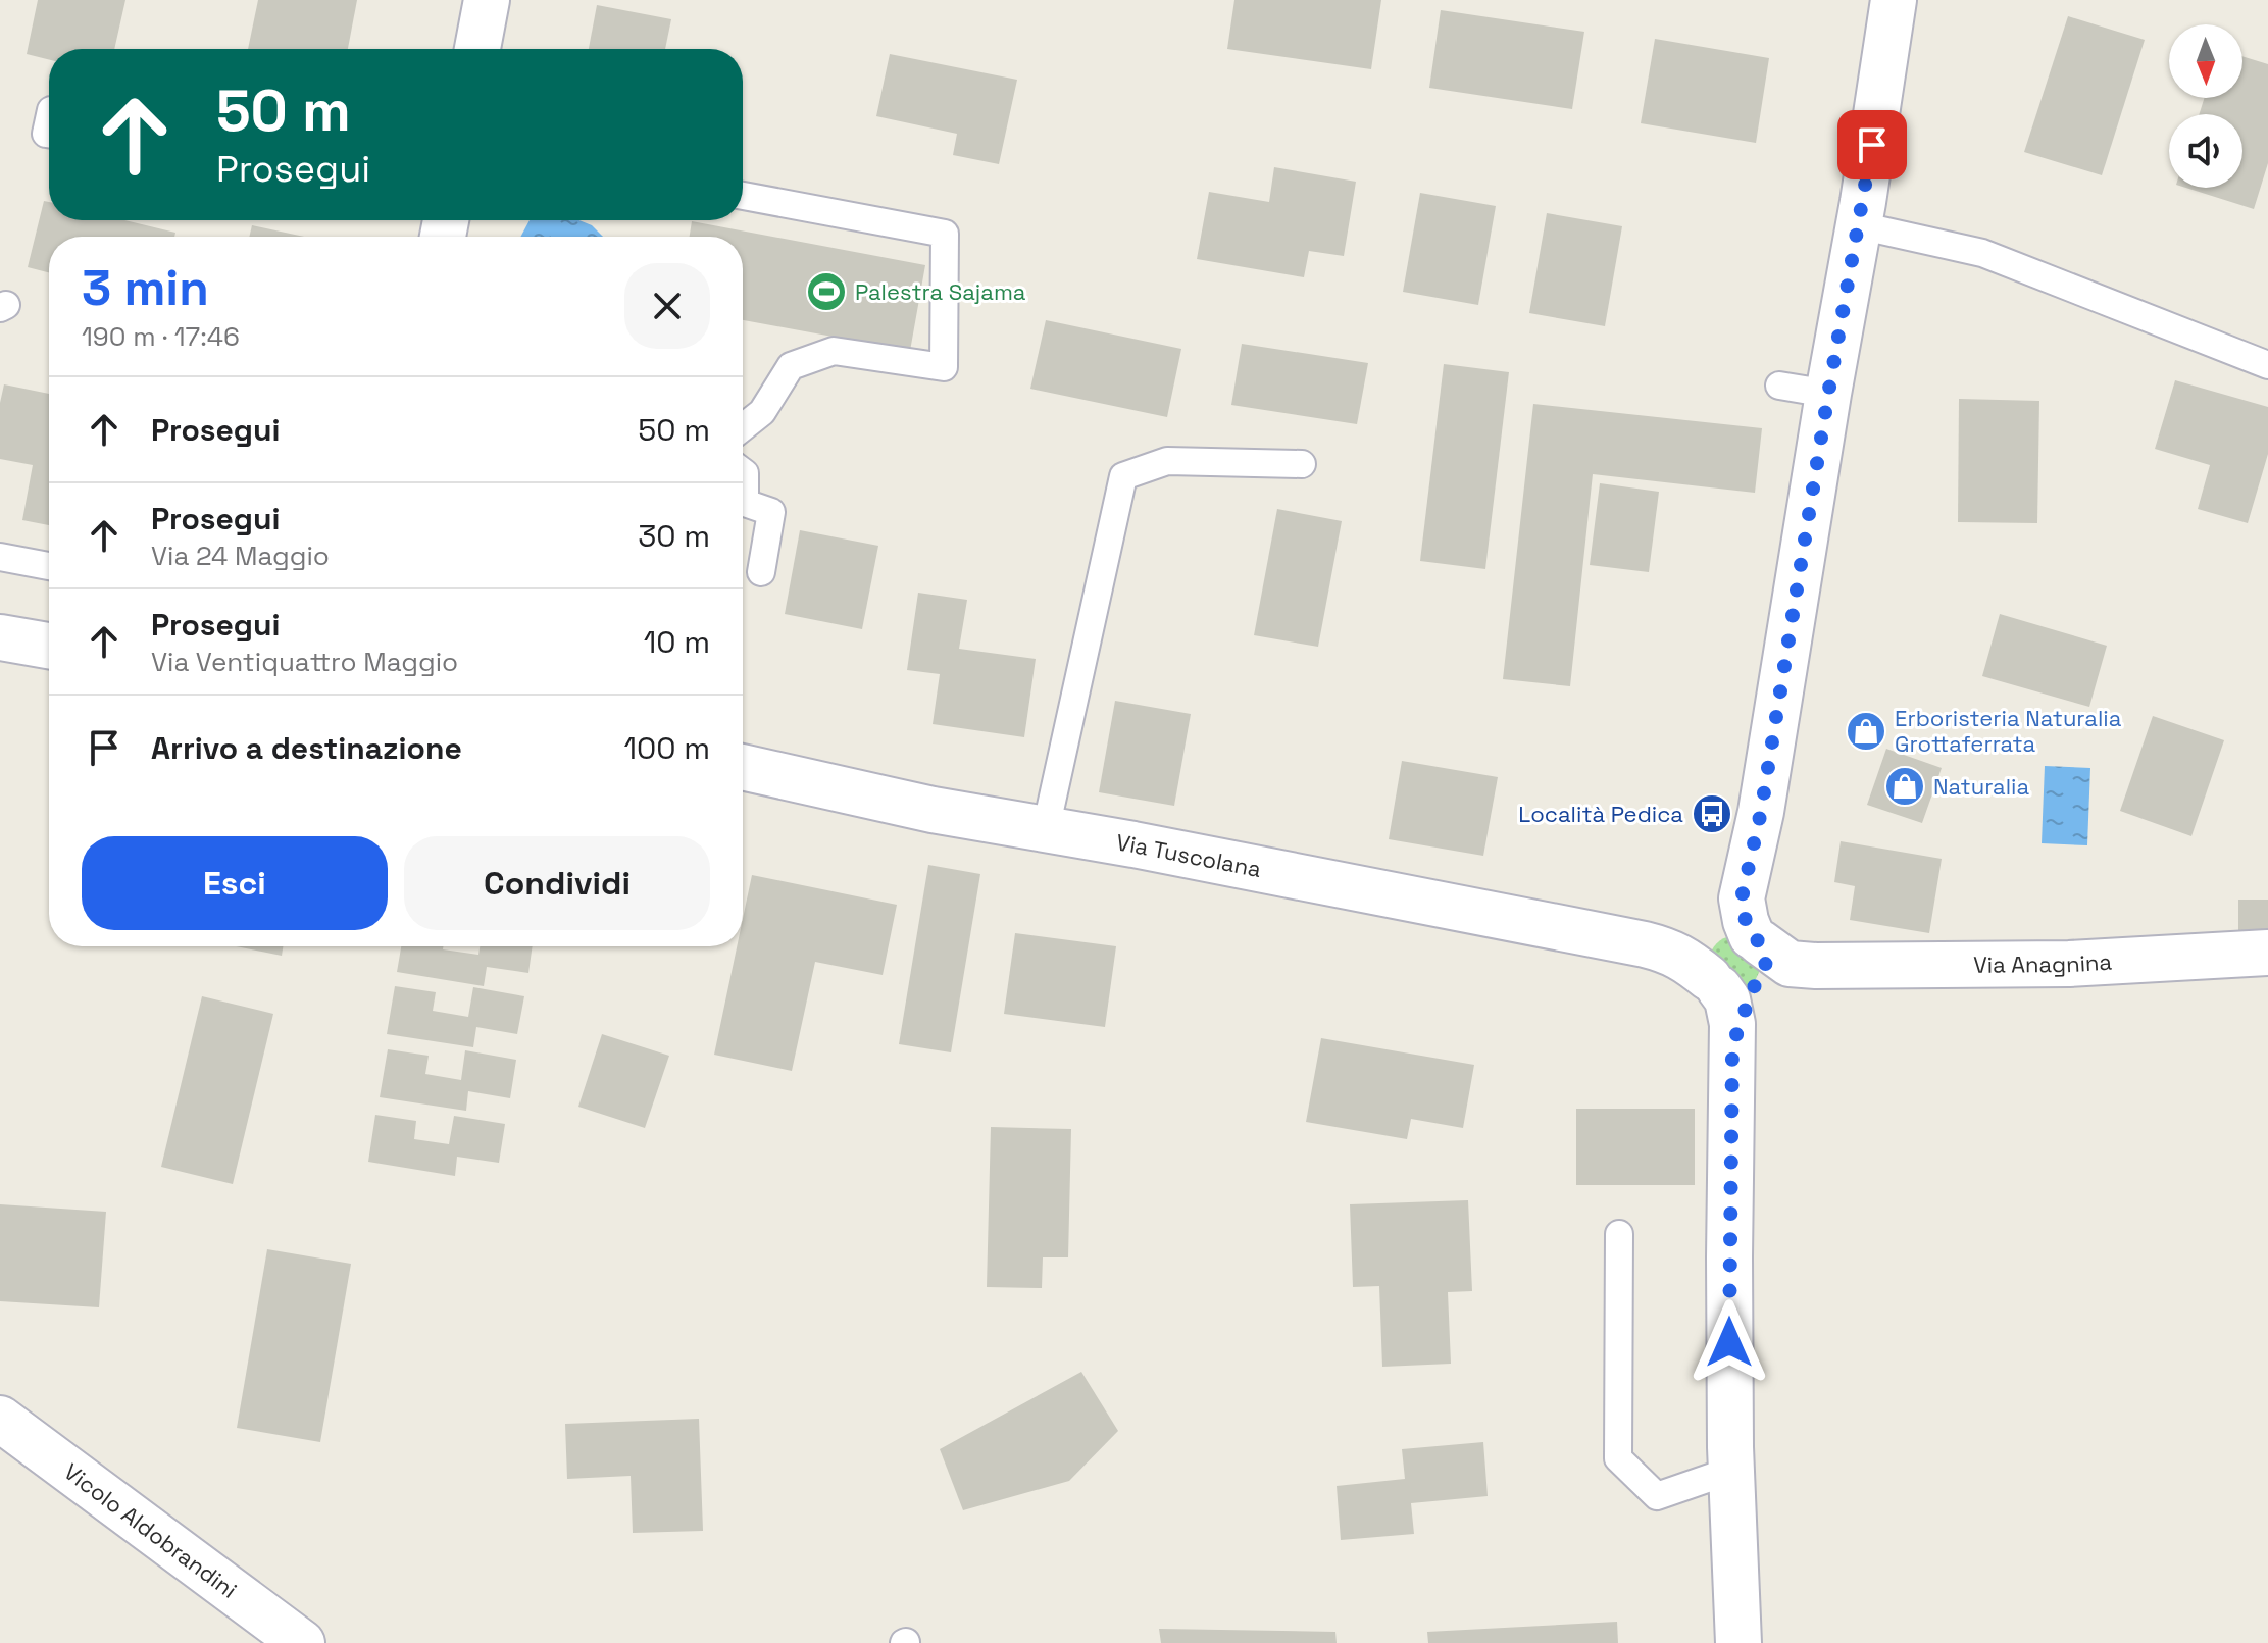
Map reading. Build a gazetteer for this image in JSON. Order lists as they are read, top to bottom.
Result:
{
  "streets": {
    "main road": ["Via Tuscolana", "Via Anagnina", "Vicolo Aldobrandini"]
  },
  "crossings": [
    ["Via Tuscolana", "Via Anagnina"]
  ],
  "places": {
    "sports": ["Palestra Sajama"],
    "shop": ["Erboristeria Naturalia Grottaferrata", "Naturalia"],
    "bus stop": ["Località Pedica"]
  },
  "north": "bottom",
  "page": {
    "turn": ["50 m", "Prosegui"],
    "heading": ["3 min", "190 m · 17:46"],
    "list": [
      {
        "name": "Prosegui",
        "value": "50 m"
      },
      {
        "name": "Prosegui",
        "note": "Via 24 Maggio",
        "value": "30 m"
      },
      {
        "name": "Prosegui",
        "note": "Via Ventiquattro Maggio",
        "value": "10 m"
      },
      {
        "name": "Arrivo a destinazione",
        "value": "100 m"
      }
    ],
    "buttons": ["Esci", "Condividi"]
  }
}
